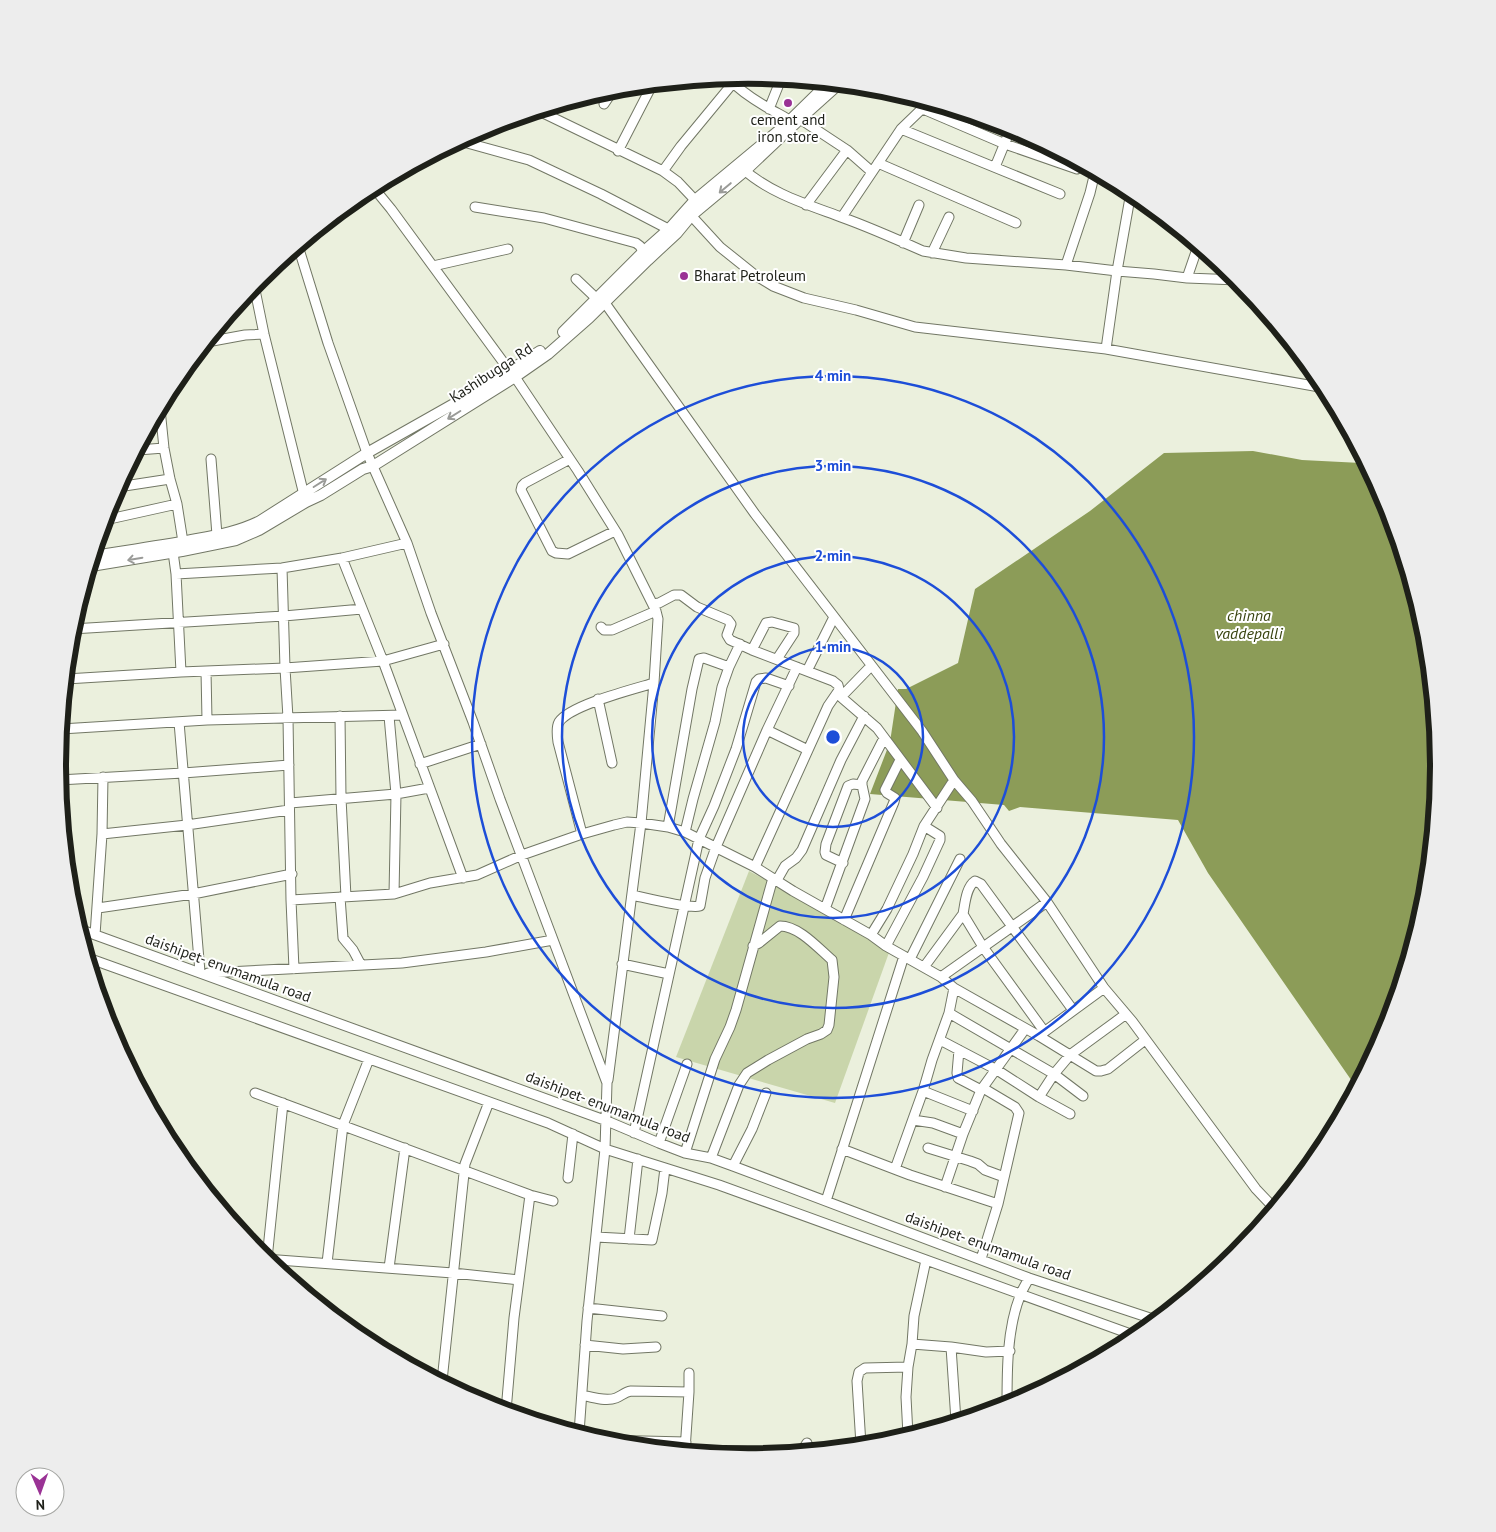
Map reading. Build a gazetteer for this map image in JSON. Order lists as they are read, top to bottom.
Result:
{
  "streets": {
    "main road": ["Kashibugga Rd"],
    "street": ["daishipet- enumamula road"]
  },
  "water": ["chinna vaddepalli"],
  "places": ["cement and iron store", "Bharat Petroleum"],
  "north": "bottom",
  "rings": [
    "4 min",
    "3 min",
    "2 min",
    "1 min"
  ]
}
